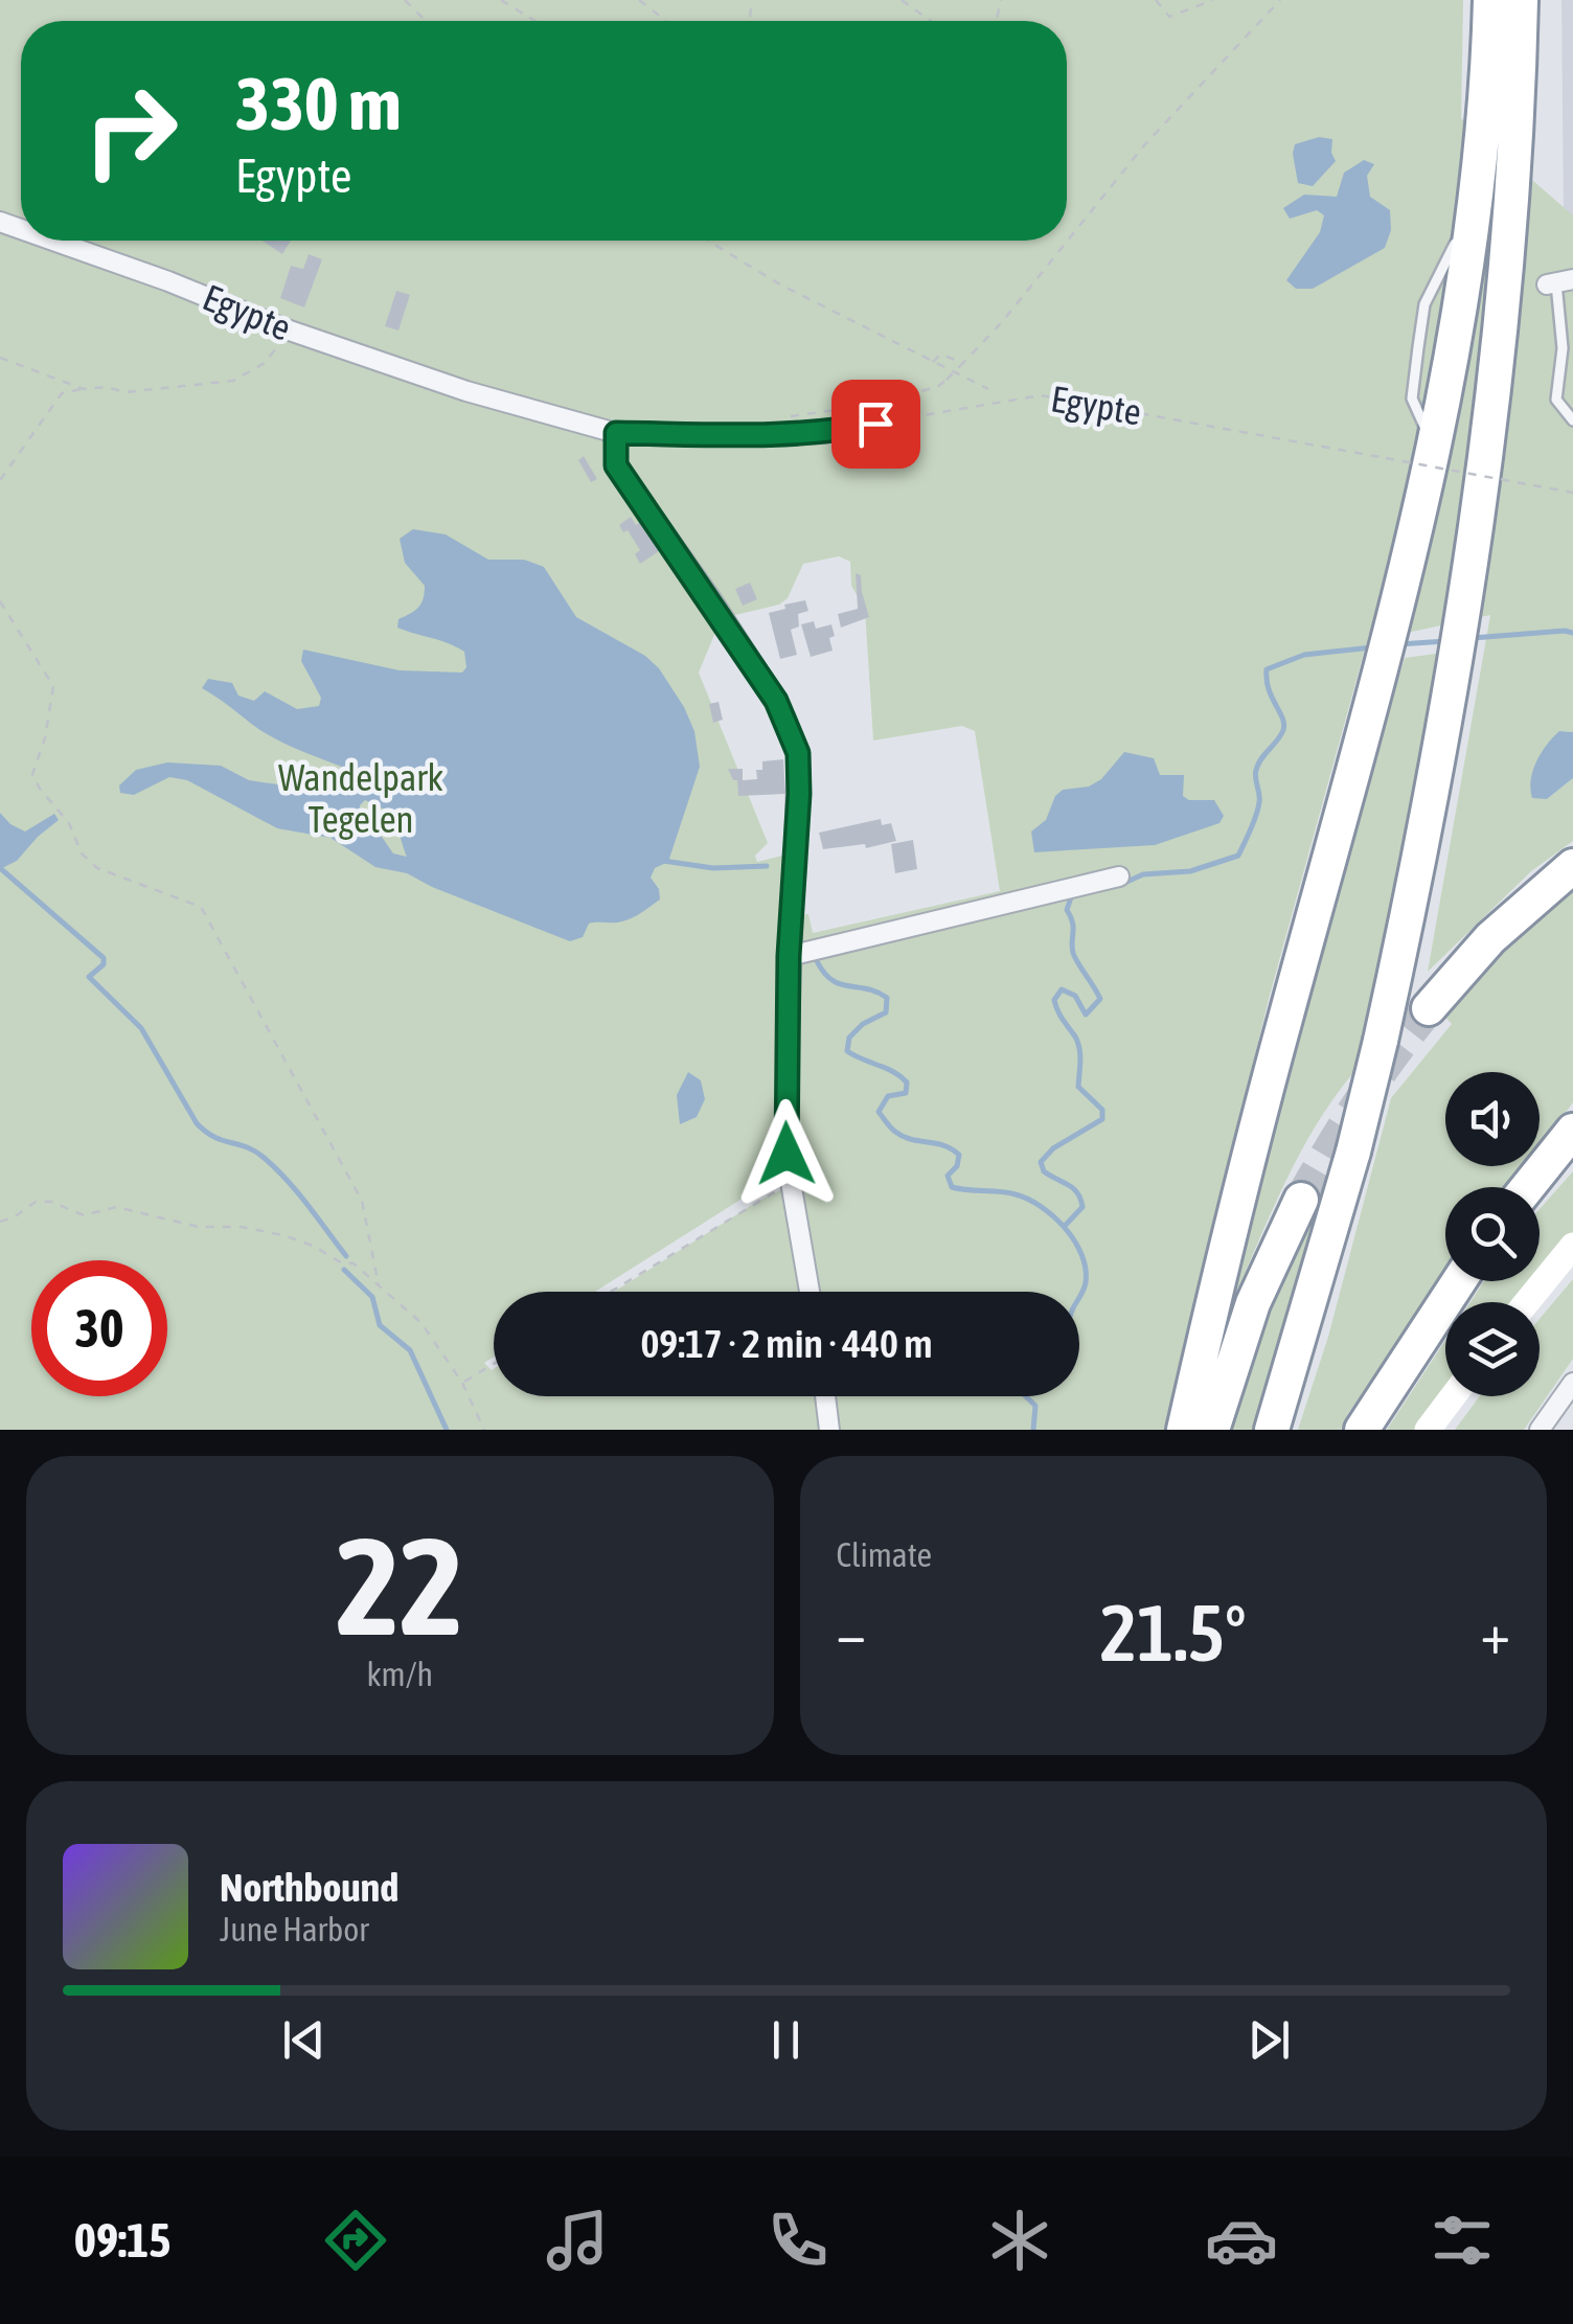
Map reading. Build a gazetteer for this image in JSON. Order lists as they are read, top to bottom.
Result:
{
  "streets": {
    "street": ["Egypte"]
  },
  "parks": ["Wandelpark Tegelen"],
  "page": {
    "turn": ["330 m", "Egypte"],
    "limit": "30",
    "trip": "09:17 · 2 min · 440 m",
    "tile": [
      ["22", "km/h"],
      "Climate"
    ],
    "heat": ["−", "21.5°", "+"],
    "song": ["Northbound", "June Harbor"],
    "tabs": "09:15"
  }
}
